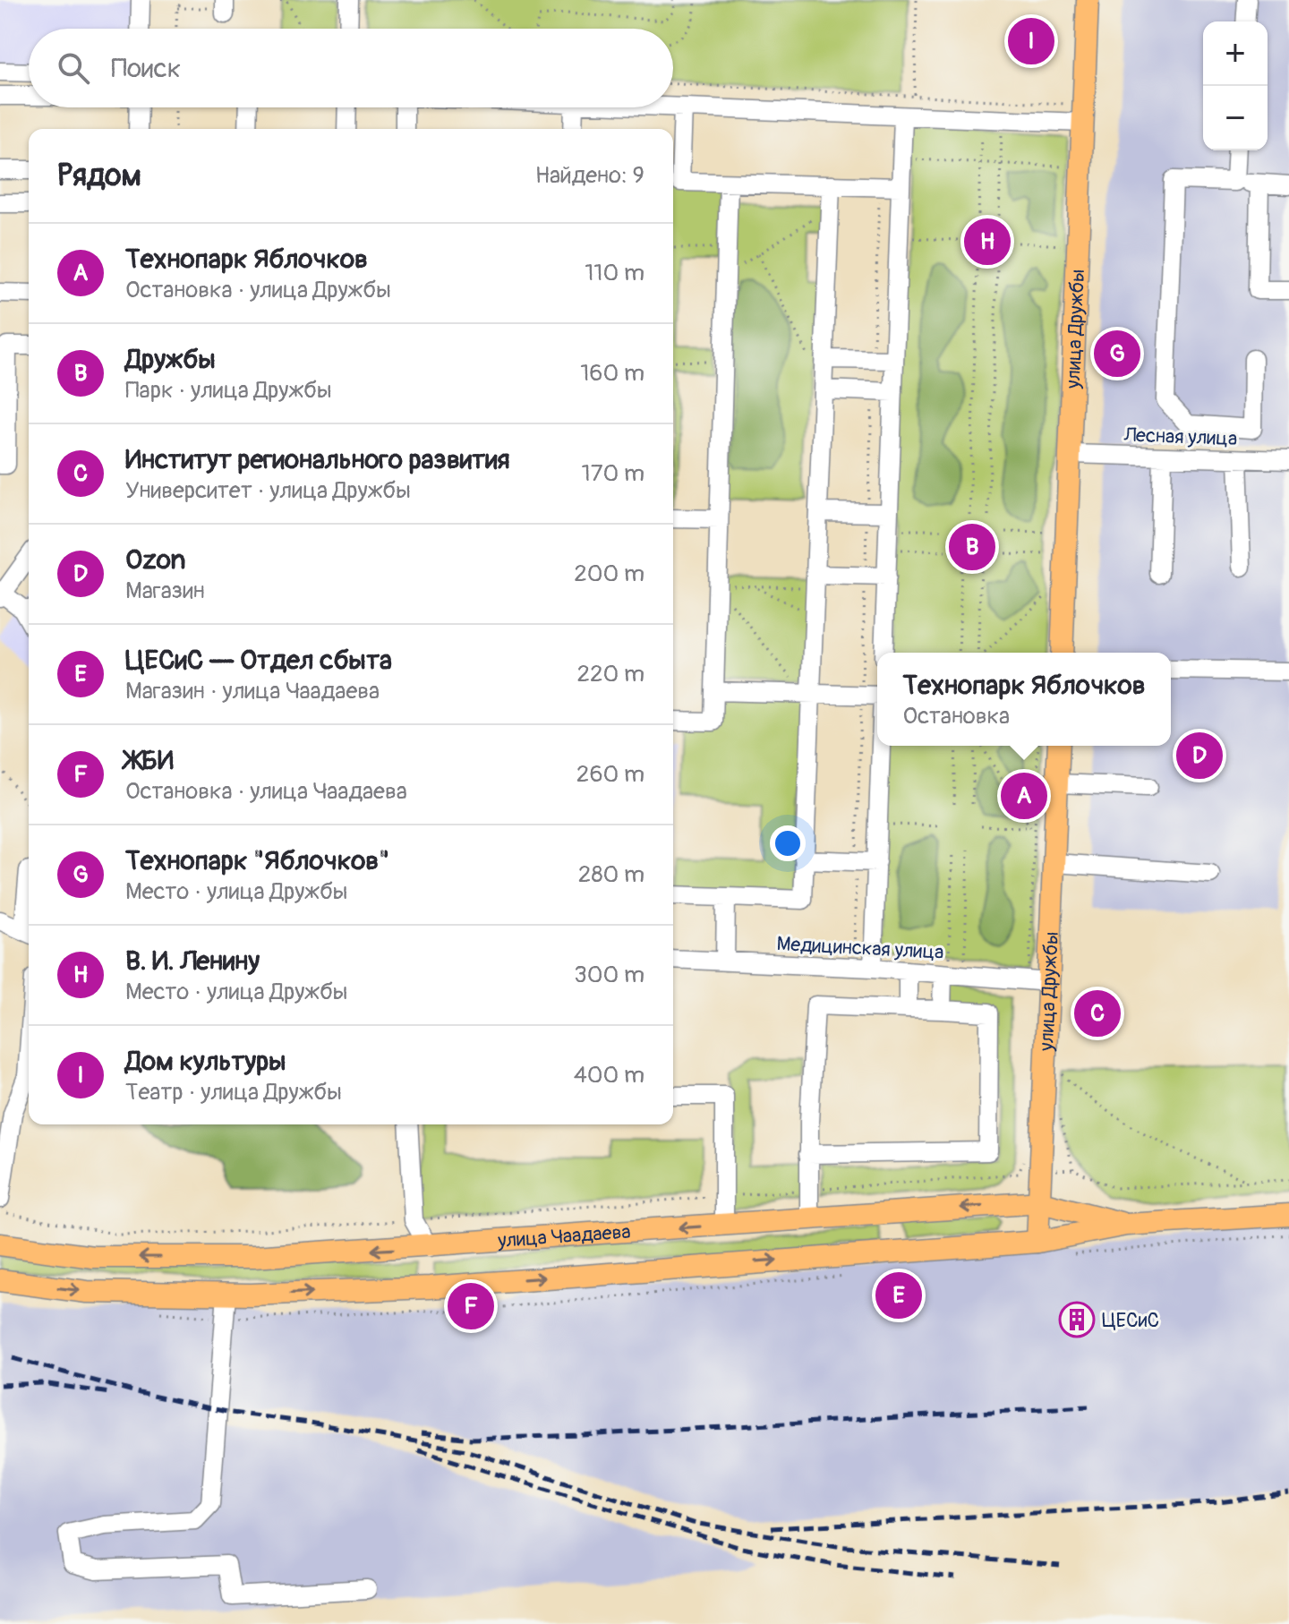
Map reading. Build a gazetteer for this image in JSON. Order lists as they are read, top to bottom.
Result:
{
  "streets": {
    "main road": ["улица Дружбы", "улица Чаадаева"],
    "street": ["Лесная улица", "Медицинская улица"]
  },
  "crossings": [
    ["улица Дружбы", "Лесная улица"],
    ["улица Дружбы", "Медицинская улица"],
    ["улица Дружбы", "улица Чаадаева"]
  ],
  "places": {
    "building": ["ЦЕСиС"]
  },
  "page": {
    "pins": [
      "I",
      "H",
      "G",
      "B",
      "D",
      "A",
      "C",
      "E",
      "F"
    ],
    "map_buttons": ["+", "−"],
    "search": "Поиск",
    "heading": ["Рядом", "Найдено: 9"],
    "list": [
      {
        "mark": "A",
        "name": "Технопарк Яблочков",
        "note": "Остановка · улица Дружбы",
        "value": "110 m"
      },
      {
        "mark": "B",
        "name": "Дружбы",
        "note": "Парк · улица Дружбы",
        "value": "160 m"
      },
      {
        "mark": "C",
        "name": "Институт регионального развития",
        "note": "Университет · улица Дружбы",
        "value": "170 m"
      },
      {
        "mark": "D",
        "name": "Ozon",
        "note": "Магазин",
        "value": "200 m"
      },
      {
        "mark": "E",
        "name": "ЦЕСиС — Отдел сбыта",
        "note": "Магазин · улица Чаадаева",
        "value": "220 m"
      },
      {
        "mark": "F",
        "name": "ЖБИ",
        "note": "Остановка · улица Чаадаева",
        "value": "260 m"
      },
      {
        "mark": "G",
        "name": "Технопарк \"Яблочков\"",
        "note": "Место · улица Дружбы",
        "value": "280 m"
      },
      {
        "mark": "H",
        "name": "В. И. Ленину",
        "note": "Место · улица Дружбы",
        "value": "300 m"
      },
      {
        "mark": "I",
        "name": "Дом культуры",
        "note": "Театр · улица Дружбы",
        "value": "400 m"
      }
    ],
    "popup": ["Технопарк Яблочков", "Остановка"]
  }
}
